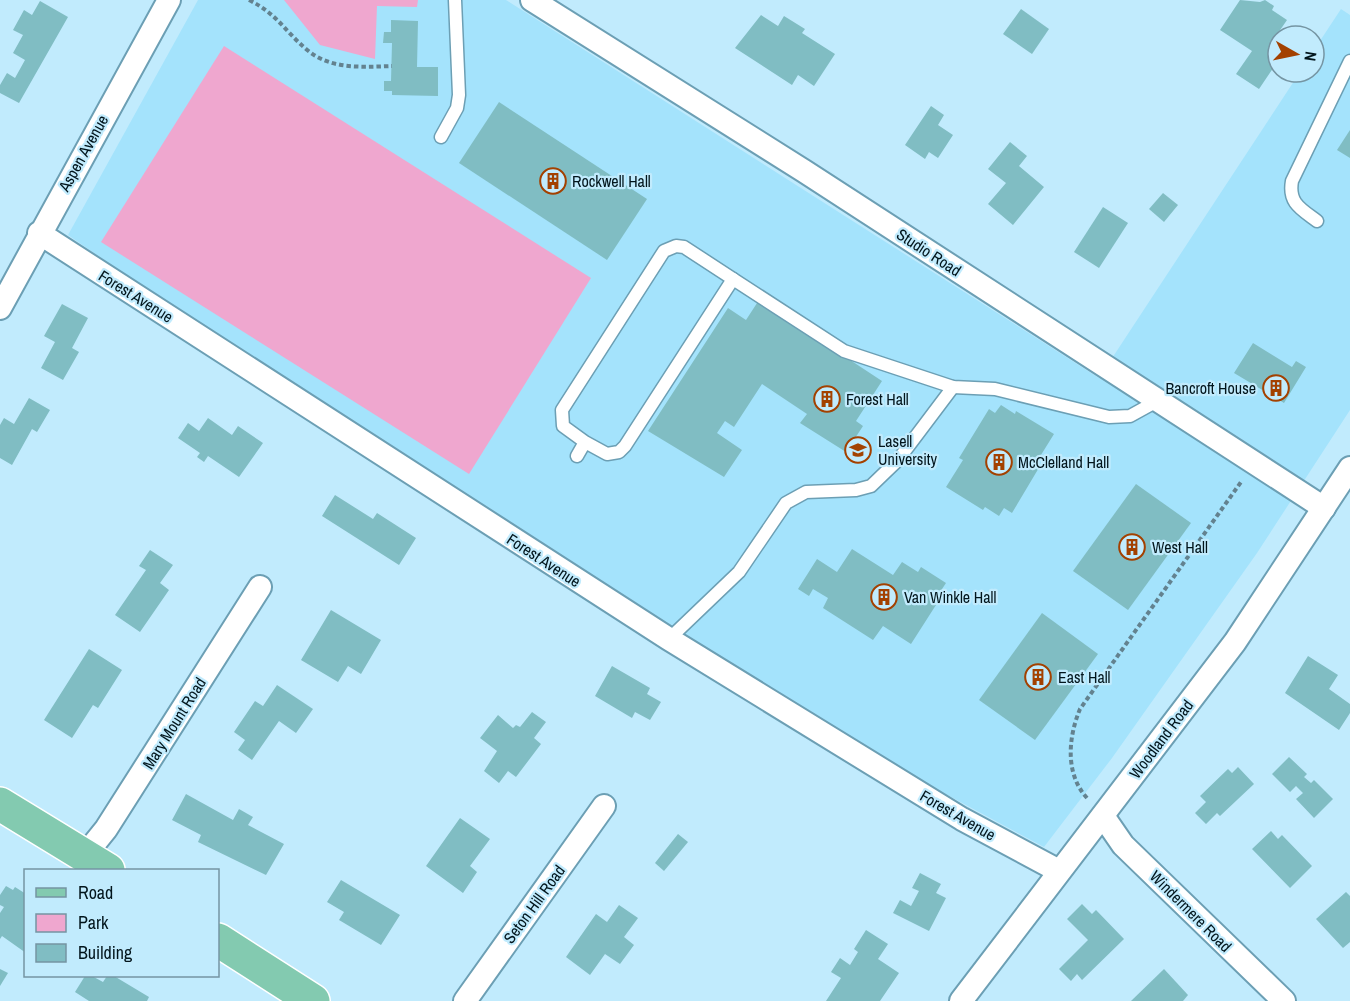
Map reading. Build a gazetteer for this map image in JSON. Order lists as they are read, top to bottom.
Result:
{
  "streets": {
    "street": [
      "Aspen Avenue",
      "Studio Road",
      "Forest Avenue",
      "Mary Mount Road",
      "Woodland Road",
      "Seton Hill Road",
      "Windermere Road"
    ]
  },
  "crossings": [
    ["Aspen Avenue", "Forest Avenue"],
    ["Studio Road", "Woodland Road"],
    ["Forest Avenue", "Woodland Road"],
    ["Woodland Road", "Windermere Road"]
  ],
  "places": {
    "building": [
      "Rockwell Hall",
      "Bancroft House",
      "Forest Hall",
      "McClelland Hall",
      "West Hall",
      "Van Winkle Hall",
      "East Hall"
    ],
    "school or university": ["Lasell University"]
  },
  "legend": ["Road", "Park", "Building"],
  "north": "right"
}
